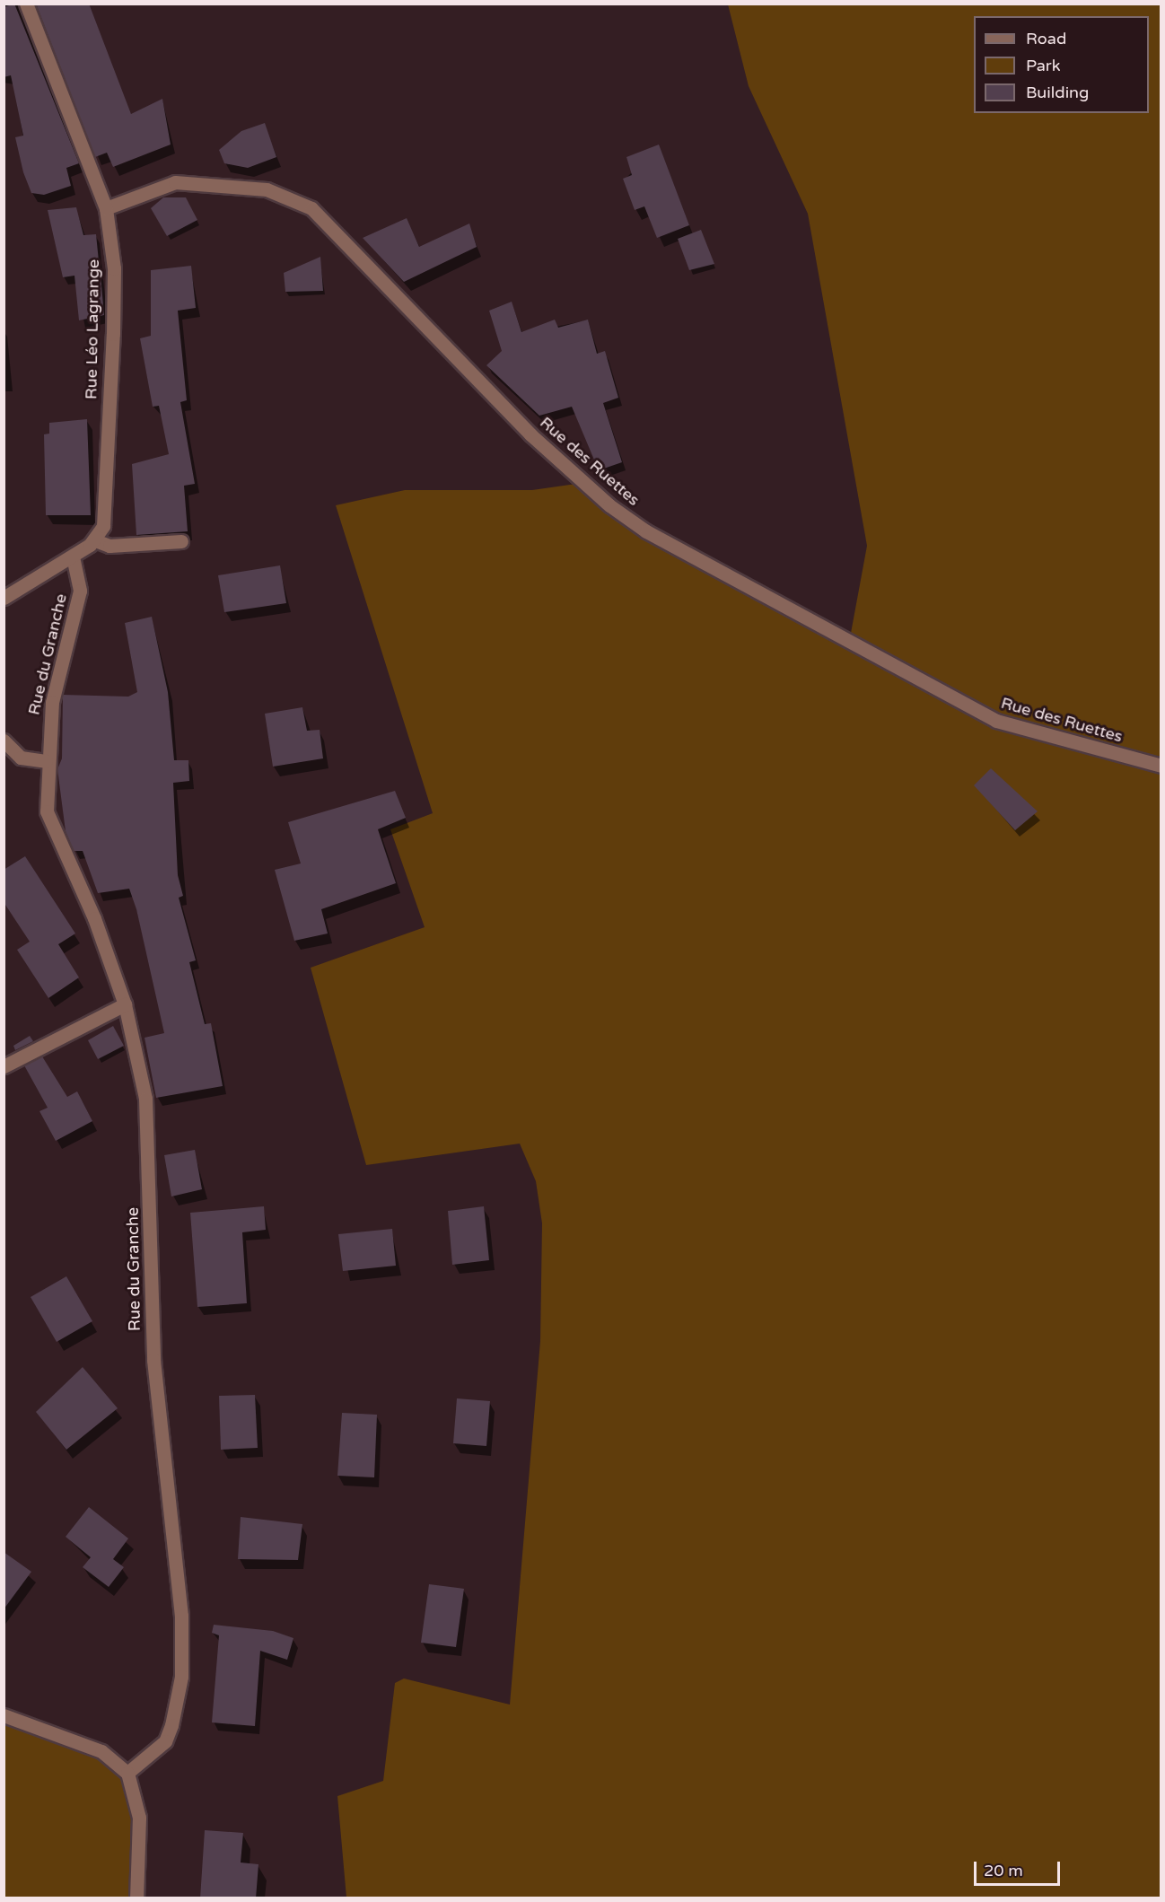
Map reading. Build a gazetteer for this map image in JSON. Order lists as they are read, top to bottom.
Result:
{
  "streets": {
    "street": ["Rue Léo Lagrange", "Rue des Ruettes", "Rue du Granche"]
  },
  "crossings": [
    ["Rue Léo Lagrange", "Rue des Ruettes"]
  ],
  "legend": ["Road", "Park", "Building"],
  "scale_bar": "20 m"
}
